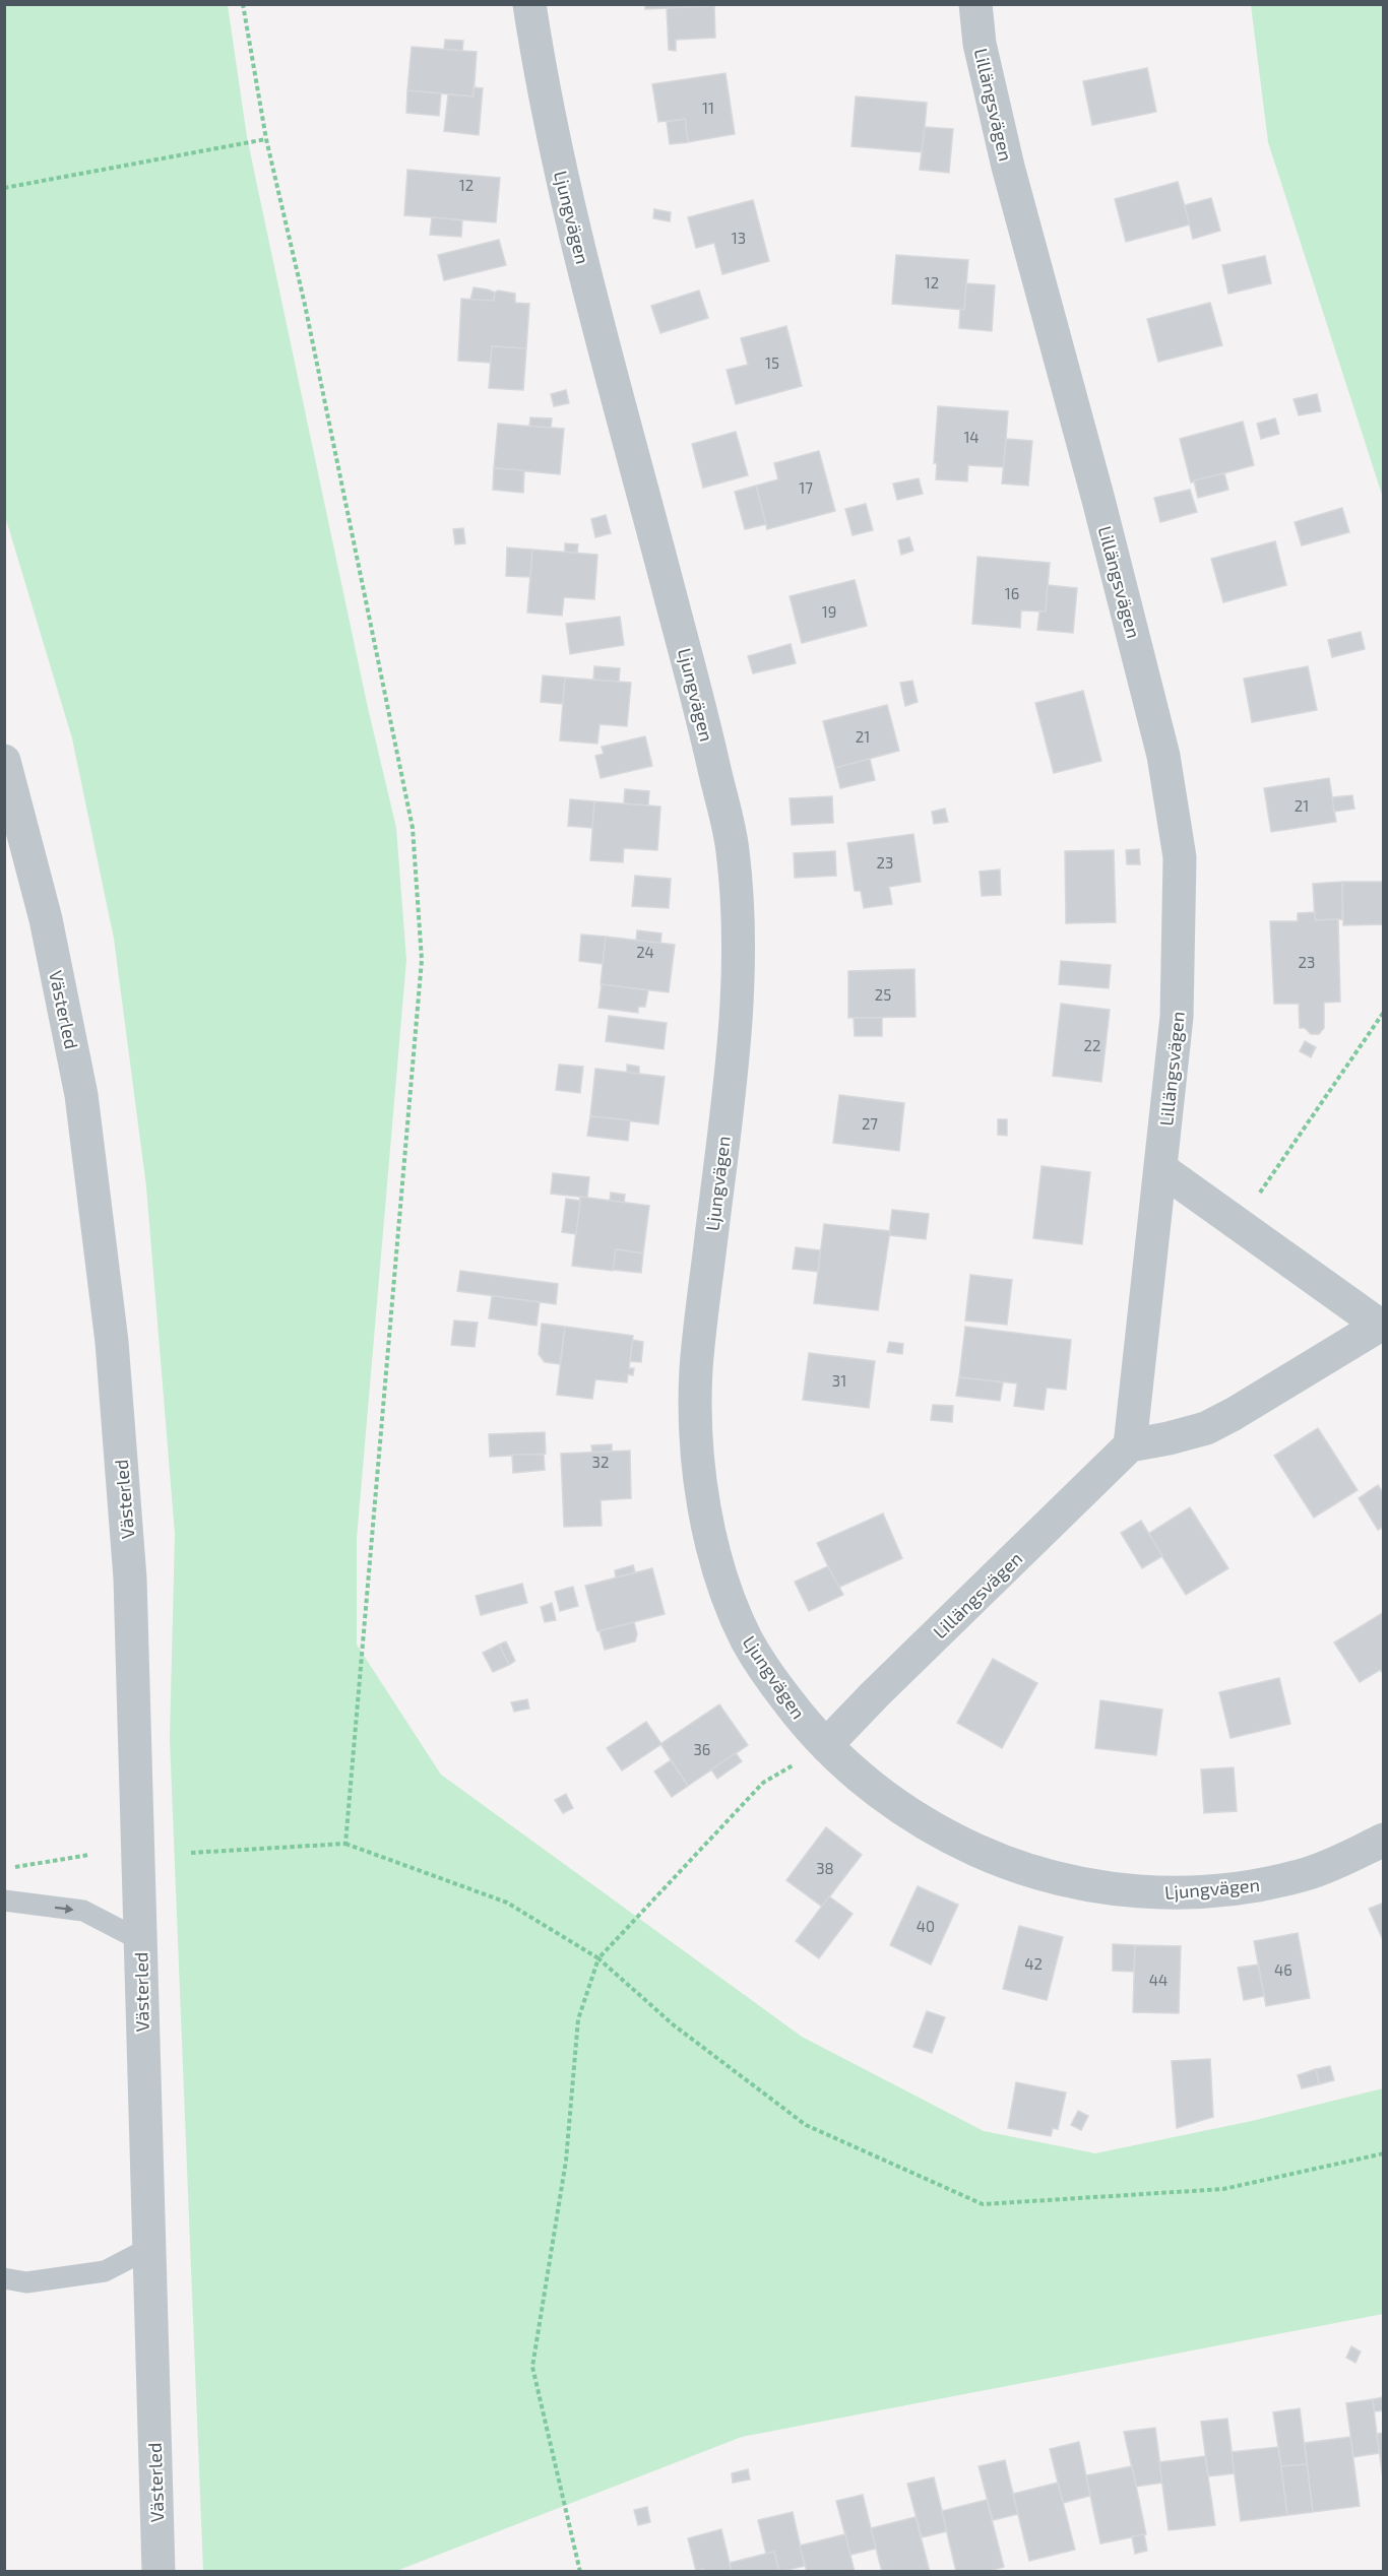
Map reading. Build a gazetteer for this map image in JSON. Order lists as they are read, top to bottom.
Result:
{
  "streets": {
    "street": ["Lillängsvägen", "Ljungvägen", "Västerled"]
  },
  "crossings": [
    ["Lillängsvägen", "Ljungvägen"]
  ],
  "house_numbers": [
    "11",
    "12",
    "13",
    "12",
    "15",
    "14",
    "17",
    "16",
    "19",
    "21",
    "21",
    "23",
    "24",
    "23",
    "25",
    "22",
    "27",
    "31",
    "32",
    "36",
    "38",
    "40",
    "42",
    "46",
    "44"
  ]
}
